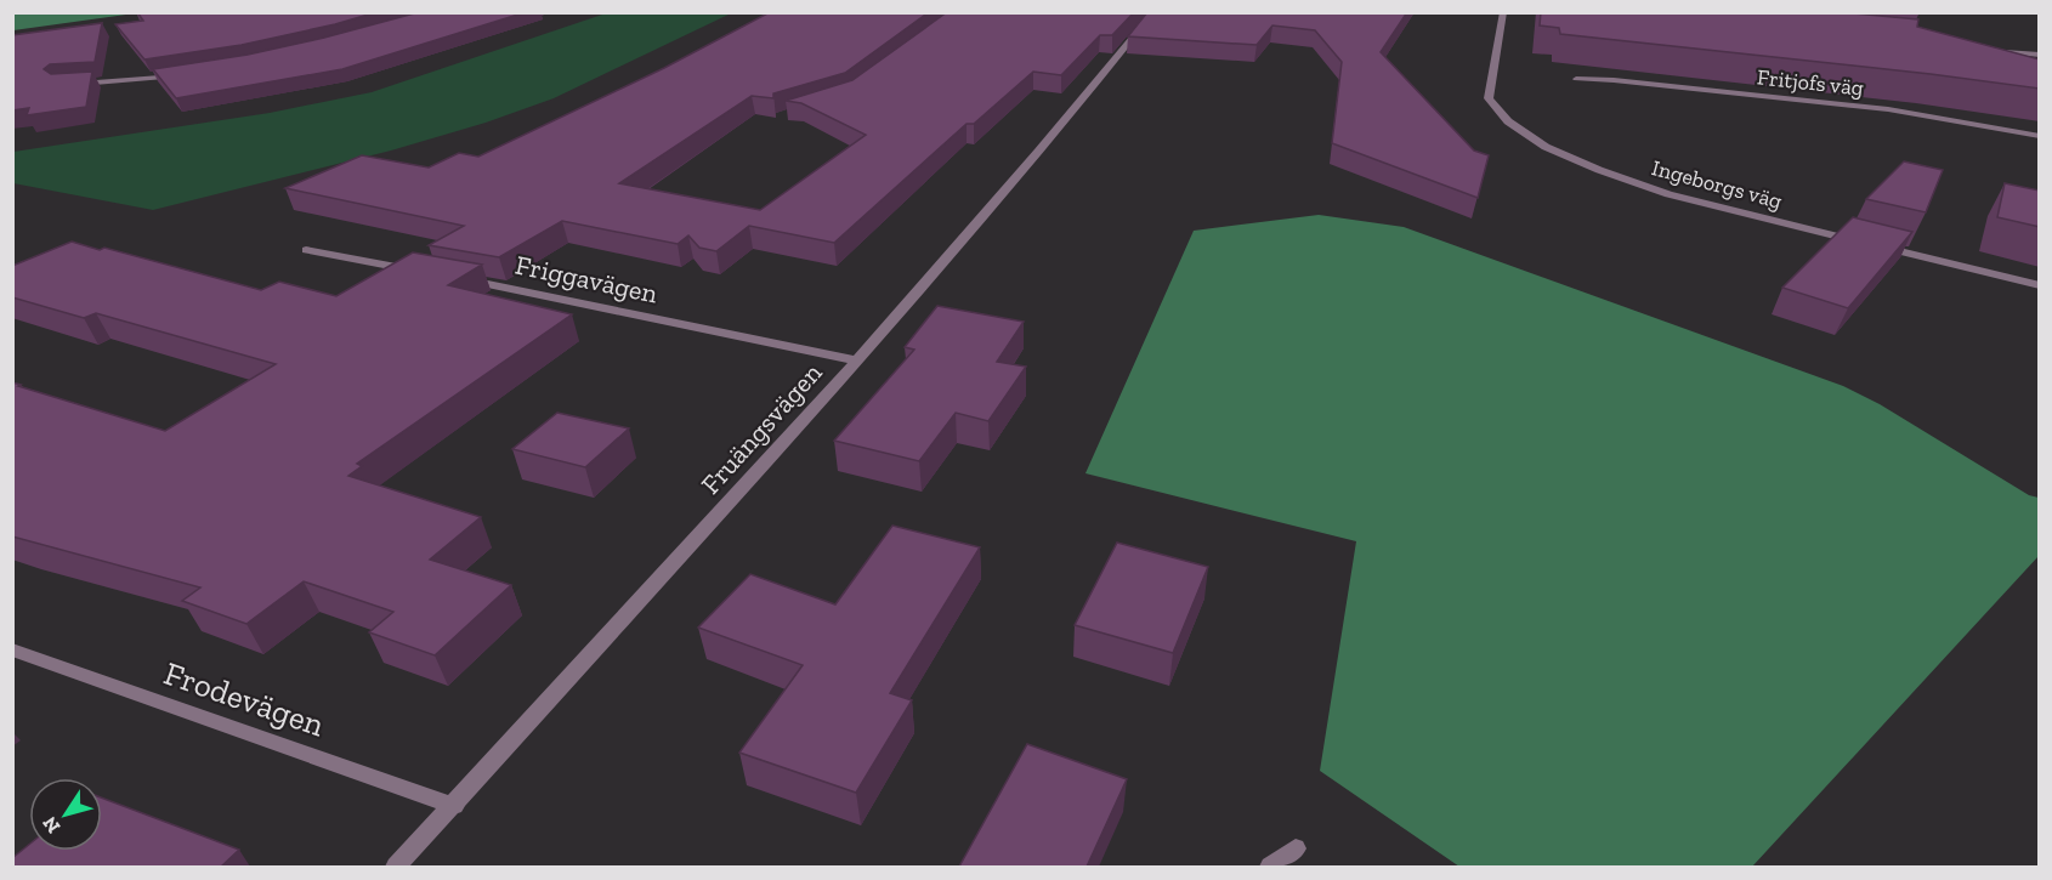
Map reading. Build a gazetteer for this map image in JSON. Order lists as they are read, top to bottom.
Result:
{
  "streets": {
    "street": [
      "Fritjofs väg",
      "Ingeborgs väg",
      "Friggavägen",
      "Fruängsvägen",
      "Frodevägen"
    ]
  },
  "crossings": [
    ["Friggavägen", "Fruängsvägen"],
    ["Fruängsvägen", "Frodevägen"]
  ],
  "north": "bottom left"
}
